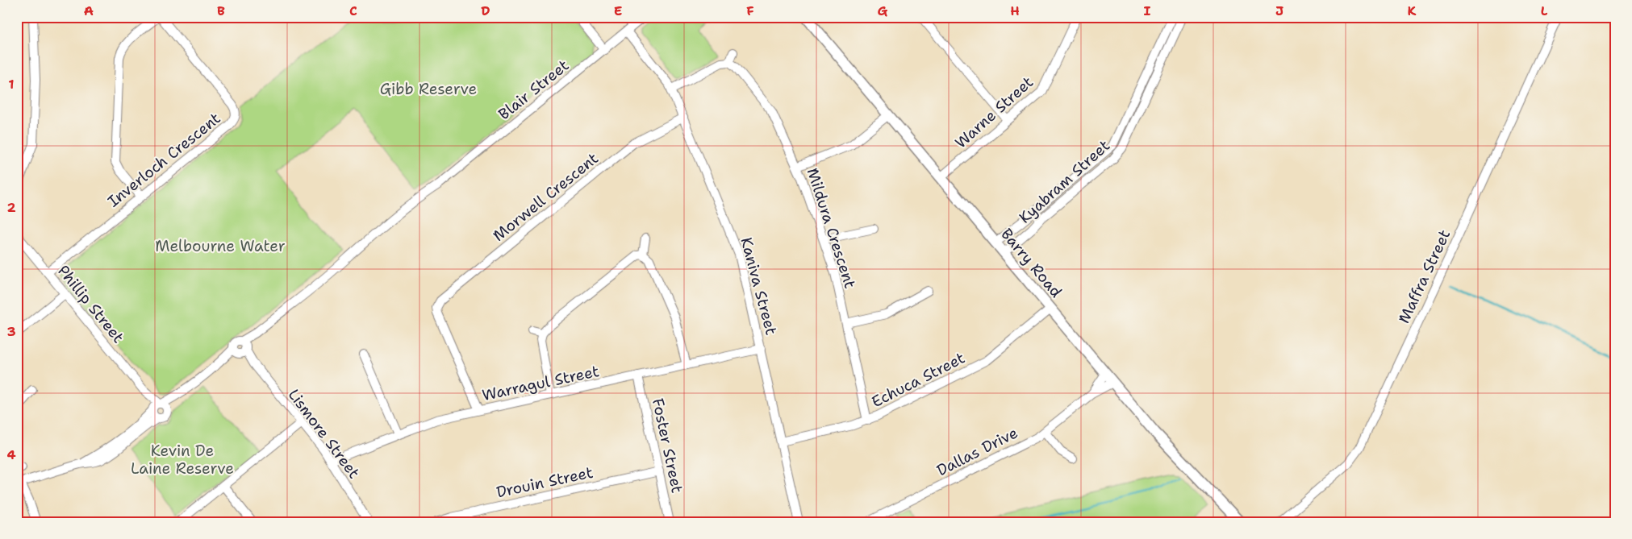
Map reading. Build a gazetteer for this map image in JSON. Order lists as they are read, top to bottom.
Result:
{
  "streets": {
    "main road": ["Barry Road"],
    "street": [
      "Blair Street",
      "Warne Street",
      "Inverloch Crescent",
      "Kyabram Street",
      "Morwell Crescent",
      "Mildura Crescent",
      "Maffra Street",
      "Kaniva Street",
      "Phillip Street",
      "Echuca Street",
      "Warragul Street",
      "Lismore Street",
      "Foster Street",
      "Dallas Drive",
      "Drouin Street"
    ]
  },
  "crossings": [
    ["Blair Street", "Kaniva Street"],
    ["Blair Street", "Phillip Street"],
    ["Blair Street", "Lismore Street"],
    ["Warne Street", "Barry Road"],
    ["Inverloch Crescent", "Phillip Street"],
    ["Kyabram Street", "Barry Road"],
    ["Morwell Crescent", "Kaniva Street"],
    ["Morwell Crescent", "Warragul Street"],
    ["Mildura Crescent", "Echuca Street"],
    ["Barry Road", "Echuca Street"],
    ["Barry Road", "Dallas Drive"],
    ["Kaniva Street", "Echuca Street"],
    ["Kaniva Street", "Warragul Street"],
    ["Warragul Street", "Lismore Street"],
    ["Warragul Street", "Foster Street"],
    ["Foster Street", "Drouin Street"]
  ],
  "parks": ["Gibb Reserve", "Melbourne Water", "Kevin De Laine Reserve"],
  "grid": {
    "columns": [
      "A",
      "B",
      "C",
      "D",
      "E",
      "F",
      "G",
      "H",
      "I",
      "J",
      "K",
      "L"
    ],
    "rows": [
      "1",
      "2",
      "3",
      "4"
    ]
  }
}
